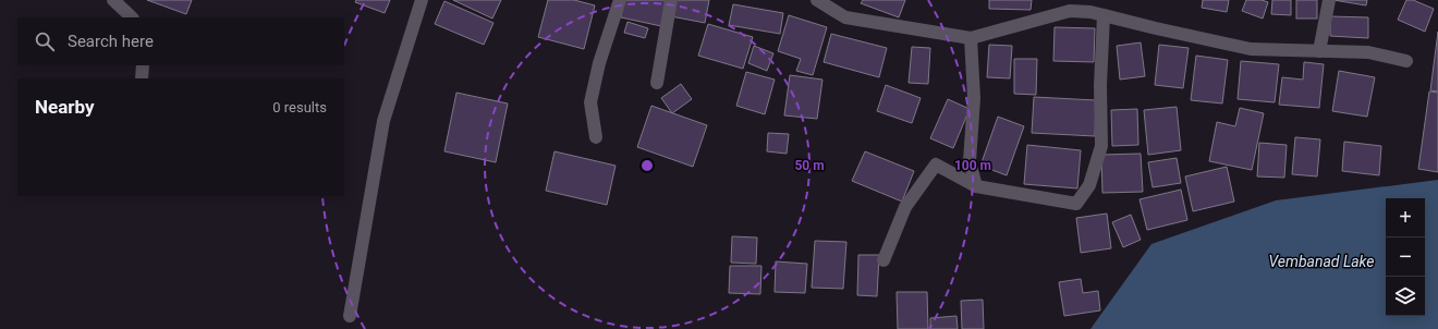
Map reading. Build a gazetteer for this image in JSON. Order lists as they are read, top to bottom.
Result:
{
  "water": ["Vembanad Lake"],
  "page": {
    "search": "Search here",
    "heading": ["Nearby", "0 results"],
    "map_buttons": ["+", "−"]
  },
  "rings": ["50 m", "100 m"]
}
